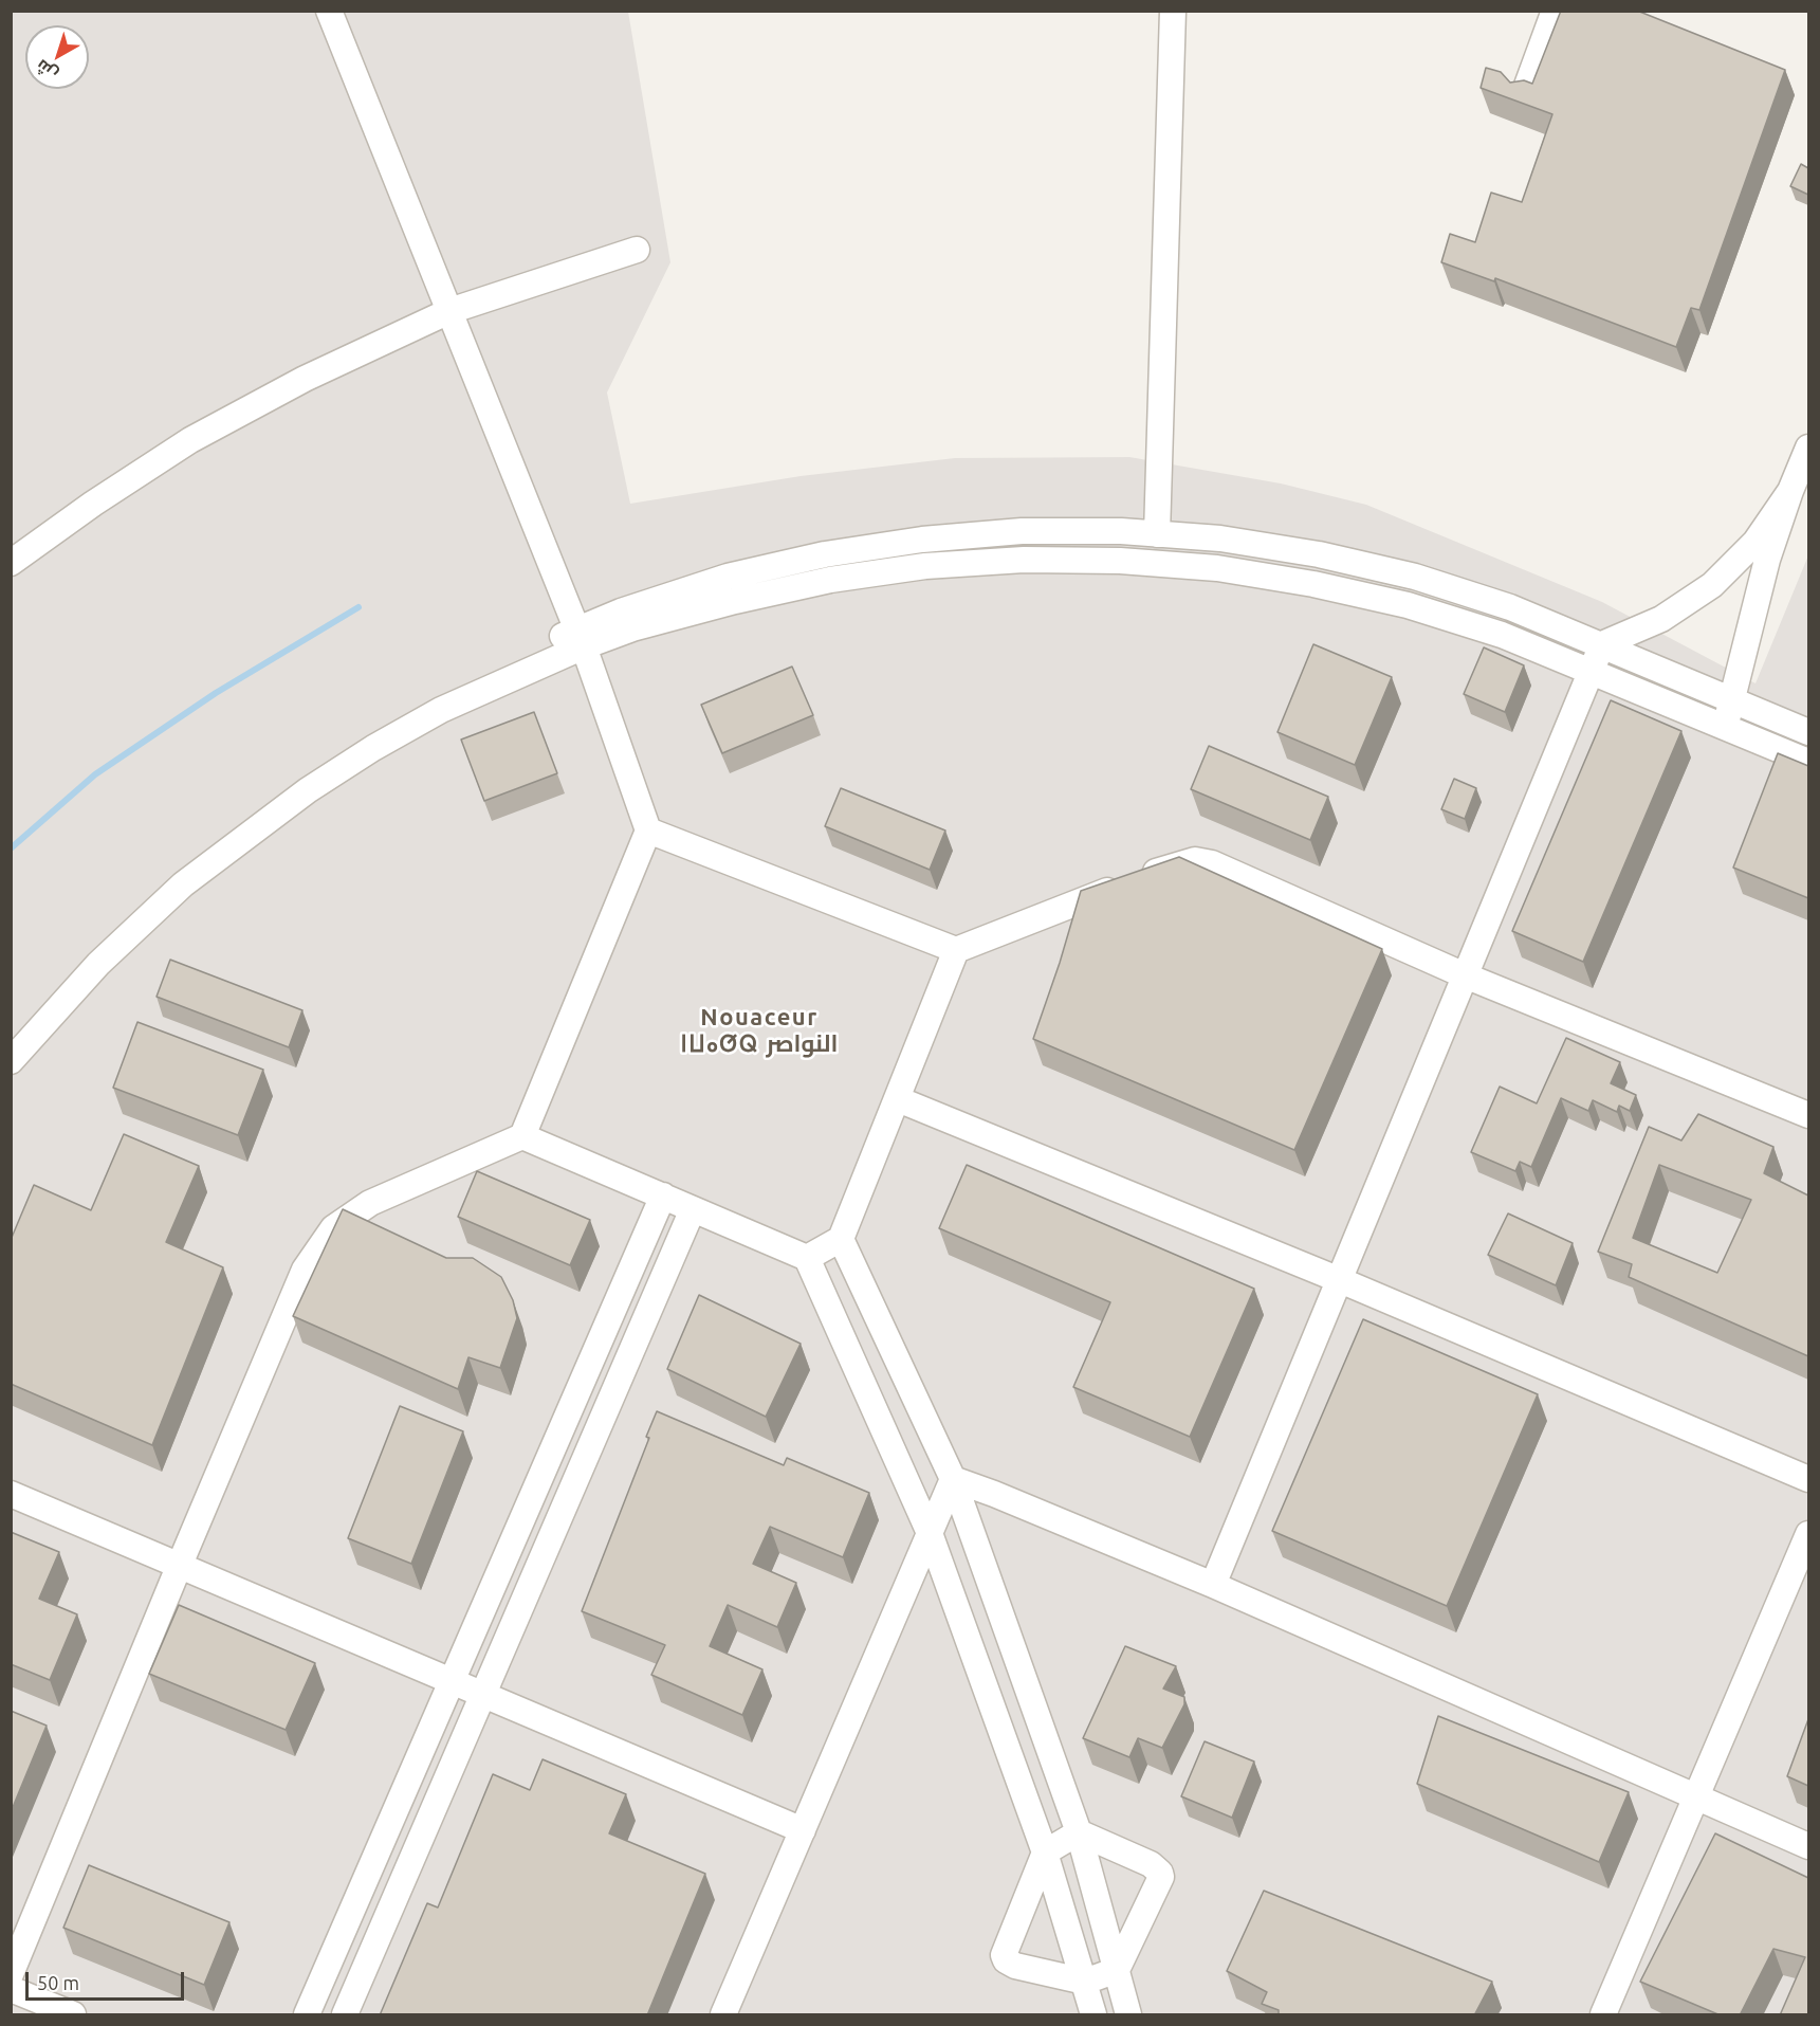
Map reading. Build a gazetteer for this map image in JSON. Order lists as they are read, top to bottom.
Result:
{
  "districts": ["Nouaceur ⵏⵡⴰⵚⵕ النواصر"],
  "scale_bar": "50 m",
  "north": "bottom left"
}
